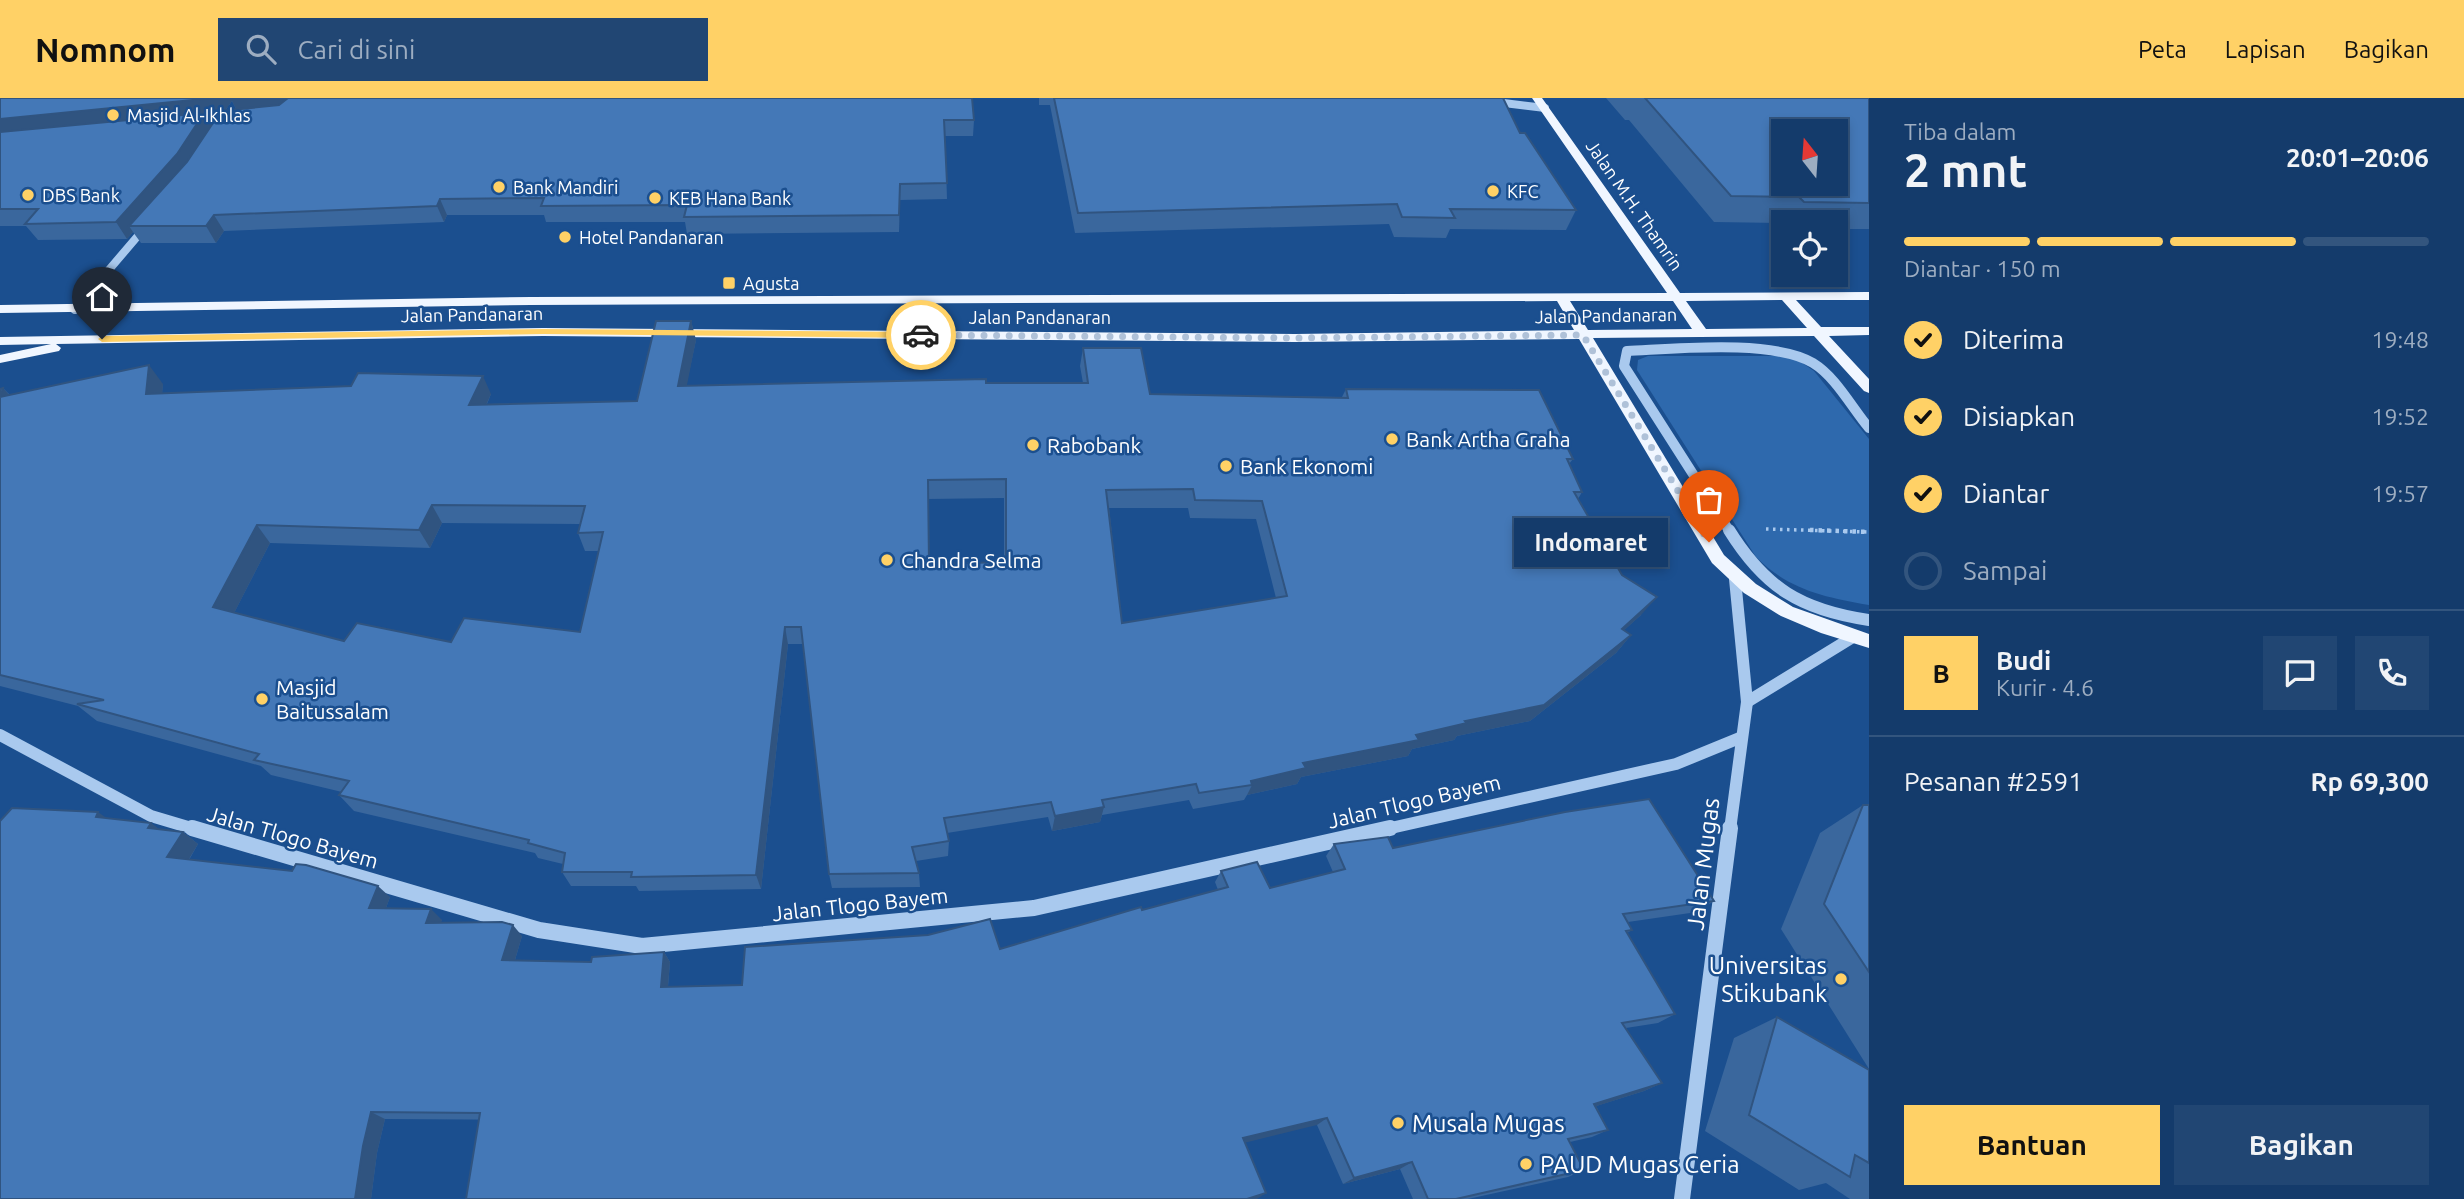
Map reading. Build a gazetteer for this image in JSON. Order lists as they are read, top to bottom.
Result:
{
  "streets": {
    "main road": ["Jalan M.H. Thamrin", "Jalan Pandanaran"],
    "street": ["Jalan Tlogo Bayem", "Jalan Mugas"]
  },
  "crossings": [
    ["Jalan M.H. Thamrin", "Jalan Pandanaran"],
    ["Jalan Tlogo Bayem", "Jalan Mugas"]
  ],
  "places": {
    "other": [
      "Masjid Al-Ikhlas",
      "Bank Mandiri",
      "KFC",
      "DBS Bank",
      "KEB Hana Bank",
      "Hotel Pandanaran",
      "Bank Artha Graha",
      "Rabobank",
      "Bank Ekonomi",
      "Indomaret",
      "Chandra Selma",
      "Masjid Baitussalam",
      "Universitas Stikubank",
      "Musala Mugas",
      "PAUD Mugas Ceria"
    ],
    "transit": ["Agusta"]
  },
  "north": "top",
  "page": {
    "header": "Nomnom",
    "search": "Cari di sini",
    "nav": ["Peta", "Lapisan", "Bagikan"],
    "heading": ["2 mnt", "Tiba dalam", "20:01–20:06"],
    "panel": [
      "Budi",
      "Kurir · 4.6",
      "Pesanan #2591",
      "Rp 69,300"
    ],
    "bar": "Diantar · 150 m",
    "list": [
      ["Diterima", "19:48"],
      ["Disiapkan", "19:52"],
      ["Diantar", "19:57"],
      "Sampai"
    ],
    "bubble": "Indomaret",
    "round": "B",
    "buttons": ["Bantuan", "Bagikan"]
  }
}
